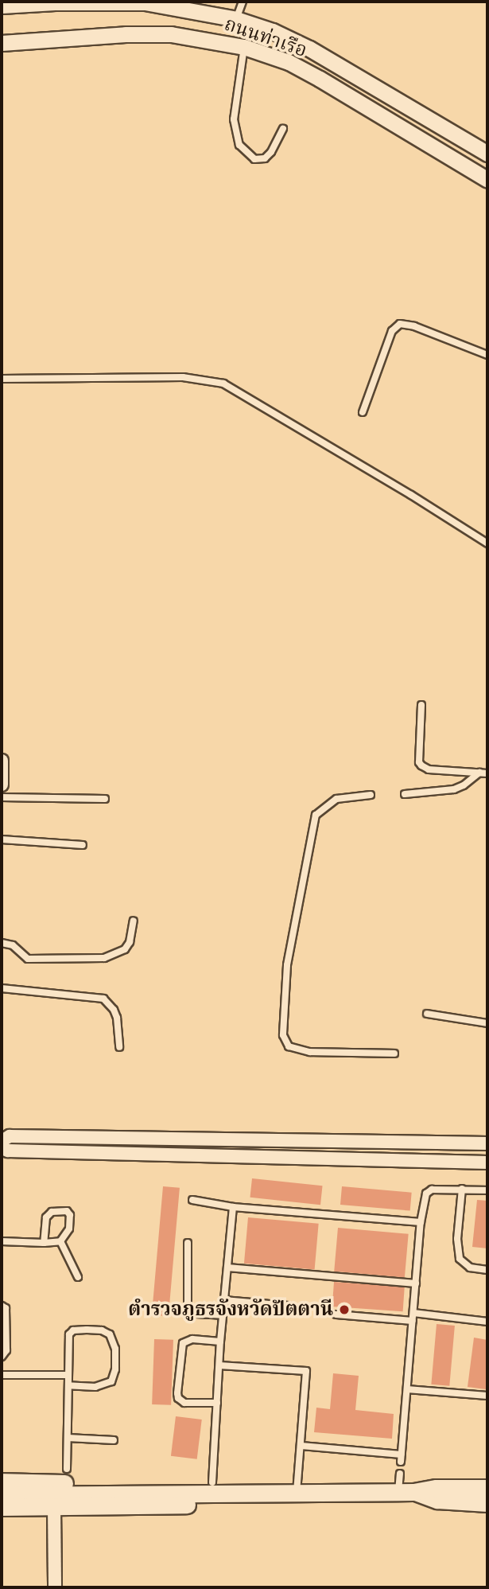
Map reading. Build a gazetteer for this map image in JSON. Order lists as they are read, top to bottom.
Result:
{
  "streets": {
    "street": ["ถนนท่าเรือ"]
  },
  "places": ["ตำรวจภูธรจังหวัดปัตตานี"]
}
